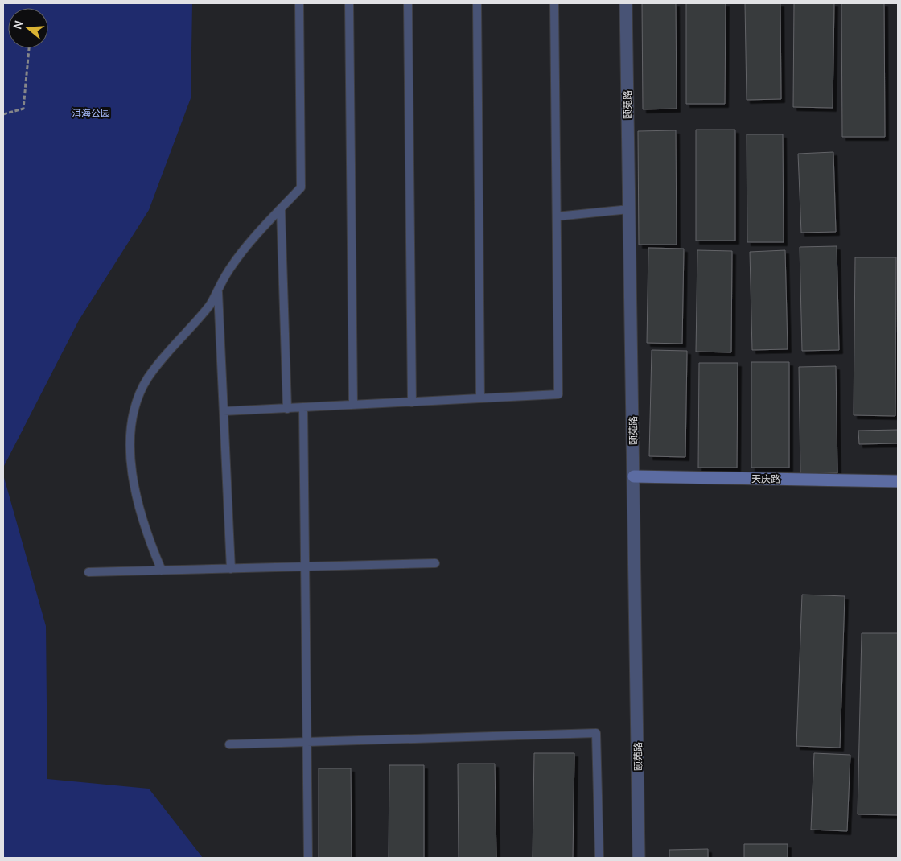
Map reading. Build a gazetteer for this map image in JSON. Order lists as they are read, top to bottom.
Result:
{
  "streets": {
    "street": ["颐苑路", "天庆路"]
  },
  "crossings": [
    ["颐苑路", "天庆路"]
  ],
  "parks": ["洱海公园"],
  "north": "left"
}
